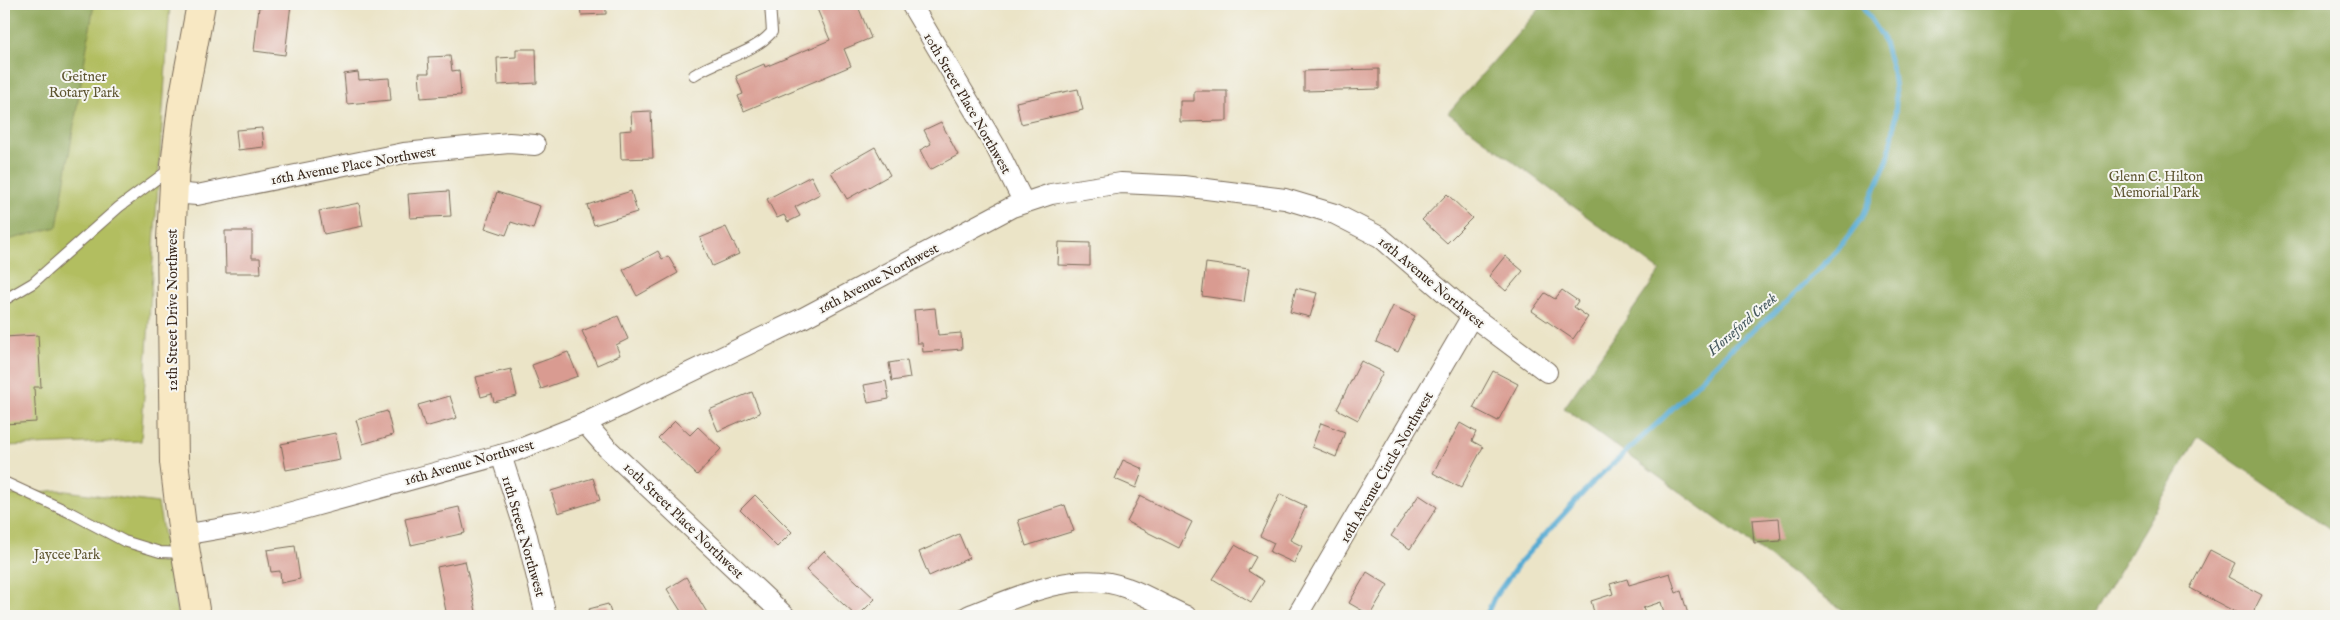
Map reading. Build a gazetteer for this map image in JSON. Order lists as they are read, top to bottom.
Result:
{
  "streets": {
    "street": [
      "10th Street Place Northwest",
      "16th Avenue Place Northwest",
      "16th Avenue Northwest",
      "12th Street Drive Northwest",
      "16th Avenue Circle Northwest",
      "11th Street Northwest"
    ]
  },
  "crossings": [
    ["10th Street Place Northwest", "16th Avenue Northwest"],
    ["16th Avenue Place Northwest", "12th Street Drive Northwest"],
    ["16th Avenue Northwest", "12th Street Drive Northwest"],
    ["16th Avenue Northwest", "16th Avenue Circle Northwest"],
    ["16th Avenue Northwest", "11th Street Northwest"]
  ],
  "water": ["Horseford Creek"],
  "parks": ["Geitner Rotary Park", "Glenn C. Hilton Memorial Park", "Jaycee Park"]
}
